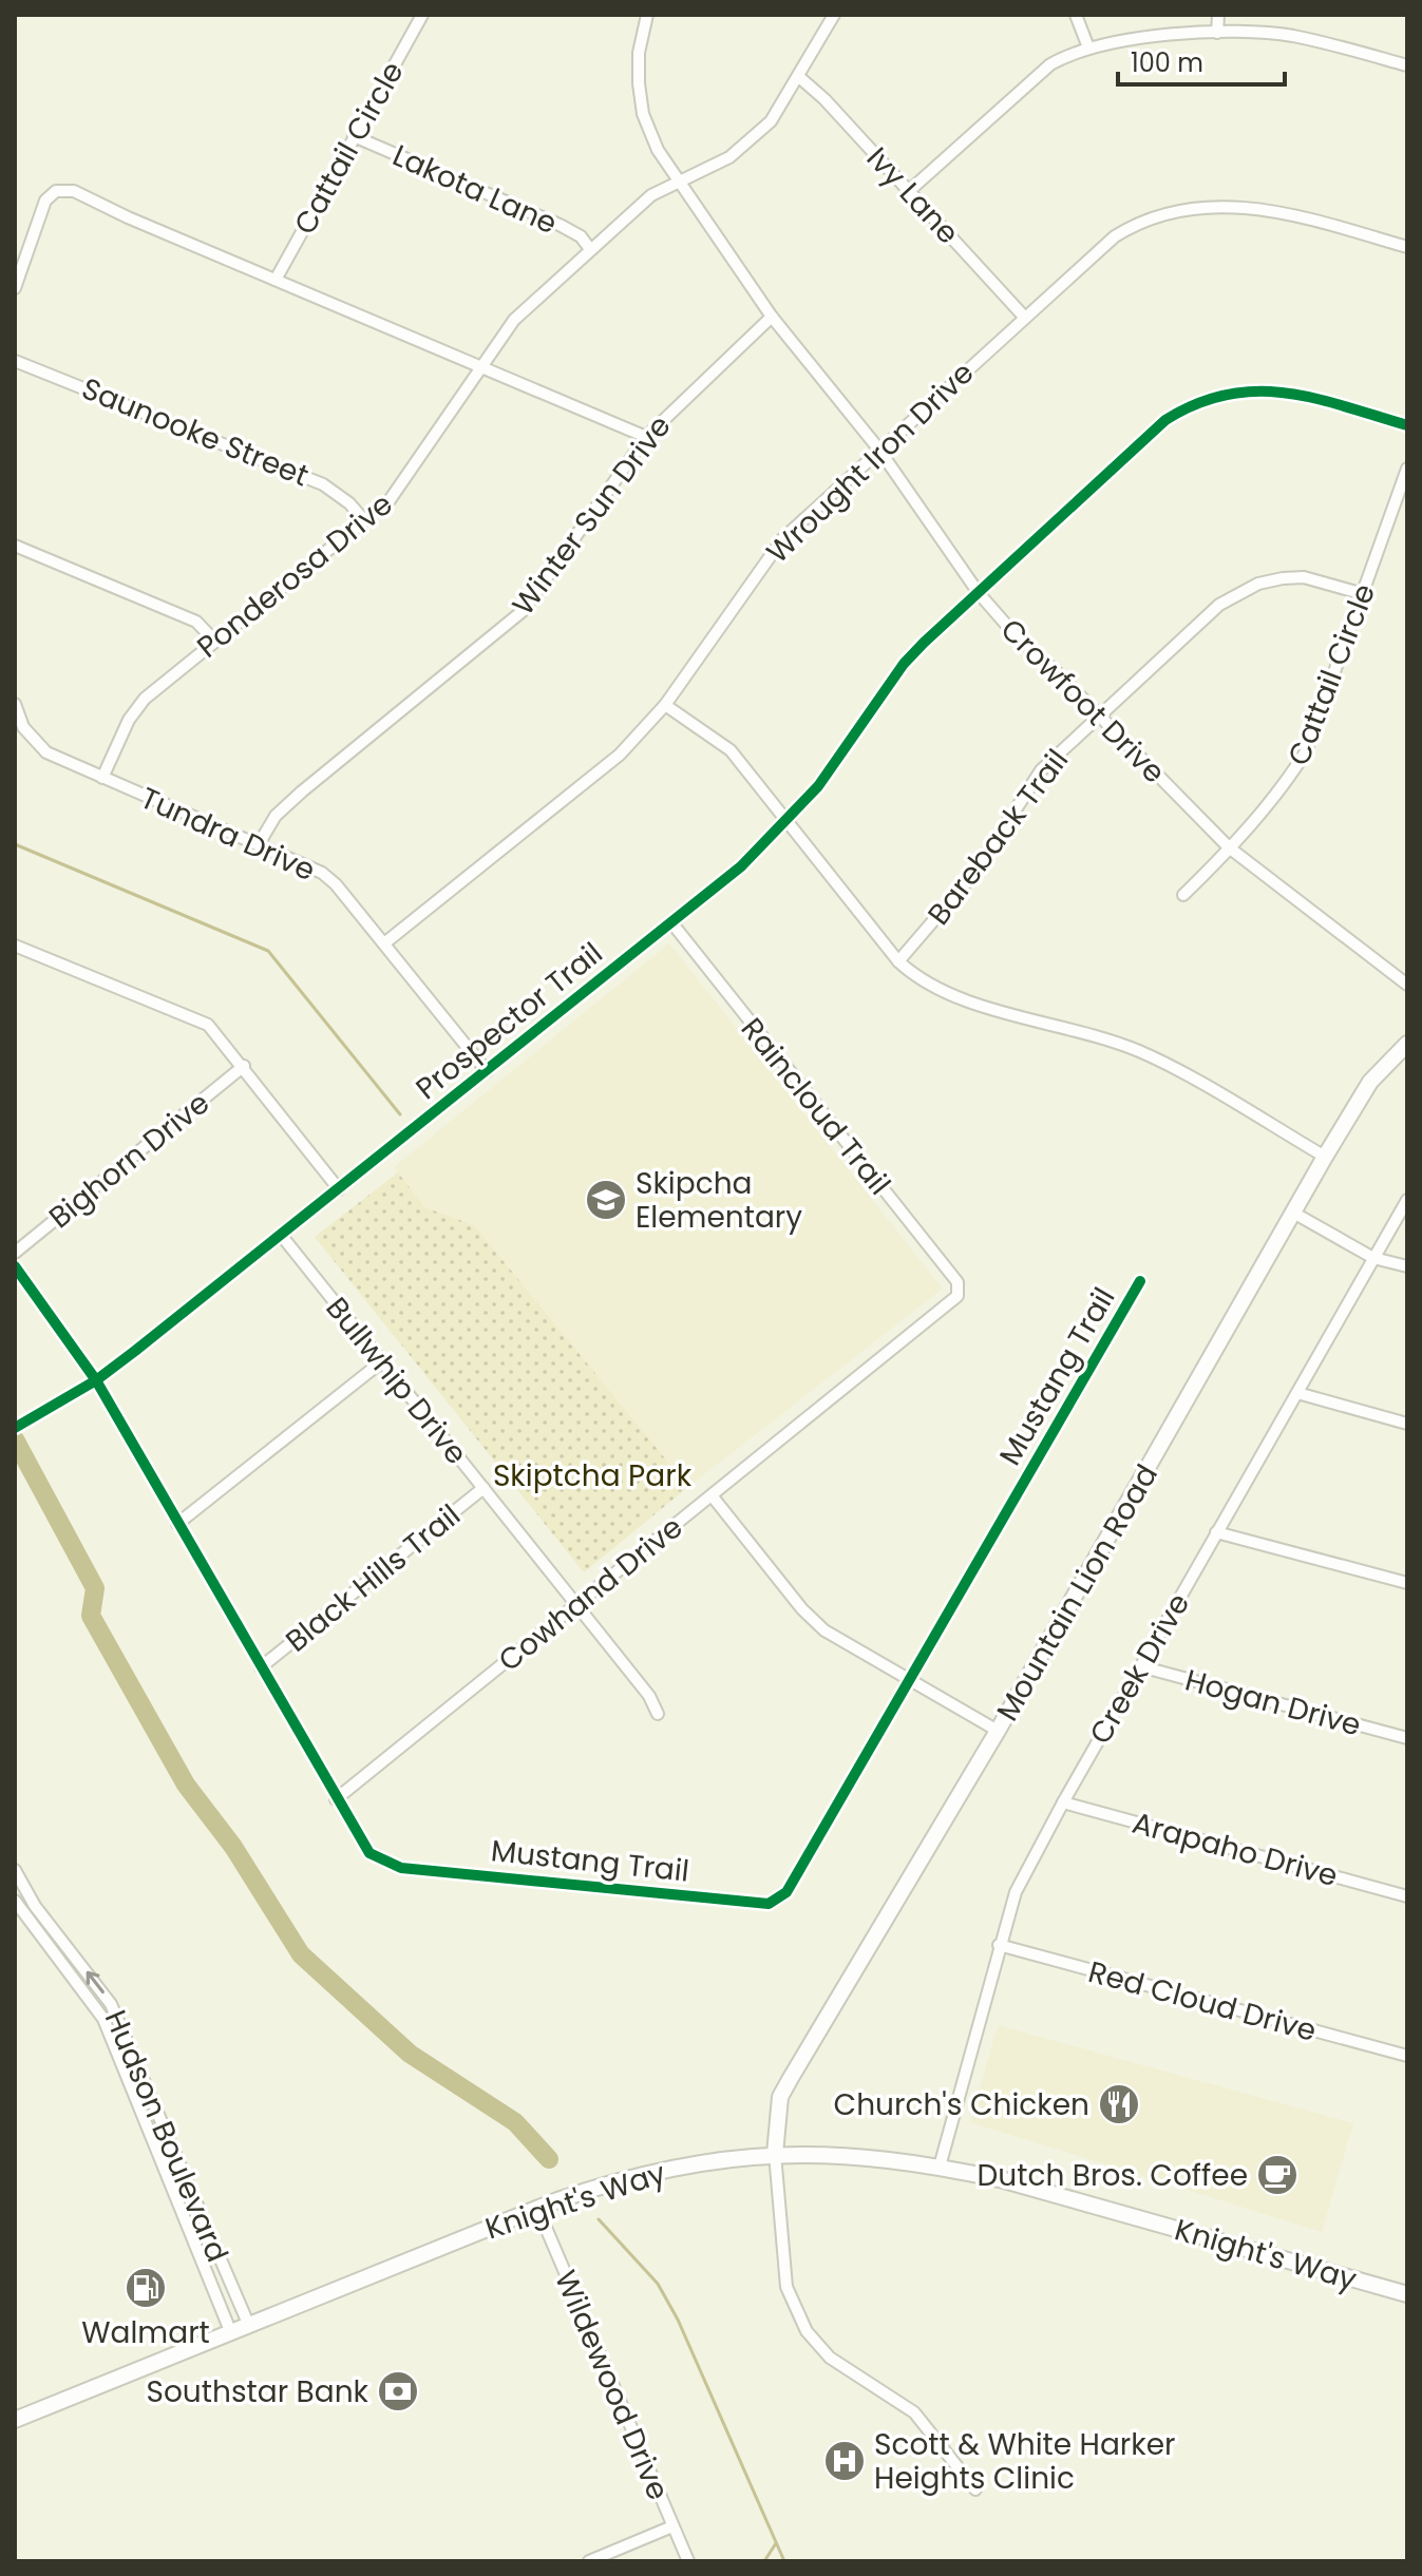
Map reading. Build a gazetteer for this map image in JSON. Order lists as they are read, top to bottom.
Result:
{
  "streets": {
    "main road": ["Mountain Lion Road", "Knight's Way"],
    "street": [
      "Cattail Circle",
      "Lakota Lane",
      "Ivy Lane",
      "Saunooke Street",
      "Wrought Iron Drive",
      "Winter Sun Drive",
      "Ponderosa Drive",
      "Crowfoot Drive",
      "Tundra Drive",
      "Bareback Trail",
      "Prospector Trail",
      "Raincloud Trail",
      "Bighorn Drive",
      "Mustang Trail",
      "Bullwhip Drive",
      "Black Hills Trail",
      "Cowhand Drive",
      "Creek Drive",
      "Hogan Drive",
      "Arapaho Drive",
      "Red Cloud Drive",
      "Hudson Boulevard",
      "Wildewood Drive"
    ]
  },
  "crossings": [
    ["Cattail Circle", "Lakota Lane"],
    ["Cattail Circle", "Crowfoot Drive"],
    ["Cattail Circle", "Bareback Trail"],
    ["Lakota Lane", "Ponderosa Drive"],
    ["Ivy Lane", "Wrought Iron Drive"],
    ["Ivy Lane", "Ponderosa Drive"],
    ["Saunooke Street", "Ponderosa Drive"],
    ["Wrought Iron Drive", "Crowfoot Drive"],
    ["Wrought Iron Drive", "Tundra Drive"],
    ["Winter Sun Drive", "Crowfoot Drive"],
    ["Winter Sun Drive", "Tundra Drive"],
    ["Ponderosa Drive", "Crowfoot Drive"],
    ["Ponderosa Drive", "Tundra Drive"],
    ["Crowfoot Drive", "Bareback Trail"],
    ["Crowfoot Drive", "Prospector Trail"],
    ["Tundra Drive", "Prospector Trail"],
    ["Prospector Trail", "Raincloud Trail"],
    ["Prospector Trail", "Mustang Trail"],
    ["Prospector Trail", "Bullwhip Drive"],
    ["Raincloud Trail", "Cowhand Drive"],
    ["Mustang Trail", "Black Hills Trail"],
    ["Mustang Trail", "Cowhand Drive"],
    ["Bullwhip Drive", "Black Hills Trail"],
    ["Bullwhip Drive", "Cowhand Drive"],
    ["Mountain Lion Road", "Knight's Way"],
    ["Creek Drive", "Hogan Drive"],
    ["Creek Drive", "Arapaho Drive"],
    ["Creek Drive", "Red Cloud Drive"],
    ["Creek Drive", "Knight's Way"],
    ["Hudson Boulevard", "Knight's Way"],
    ["Knight's Way", "Wildewood Drive"]
  ],
  "parks": ["Skiptcha Park"],
  "places": {
    "school or university": ["Skipcha Elementary"],
    "restaurant": ["Church's Chicken"],
    "cafe": ["Dutch Bros. Coffee"],
    "fuel station": ["Walmart"],
    "bank": ["Southstar Bank"],
    "hospital": ["Scott & White Harker Heights Clinic"]
  },
  "scale_bar": "100 m"
}
